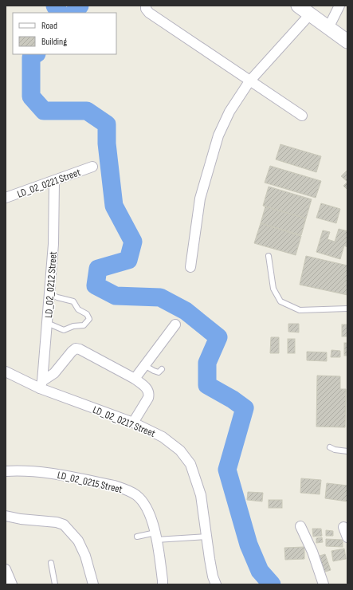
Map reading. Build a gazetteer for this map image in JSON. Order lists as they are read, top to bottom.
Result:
{
  "streets": {
    "street": [
      "LD_02_0221 Street",
      "LD_02_0212 Street",
      "LD_02_0217 Street",
      "LD_02_0215 Street"
    ]
  },
  "crossings": [
    ["LD_02_0221 Street", "LD_02_0212 Street"],
    ["LD_02_0212 Street", "LD_02_0217 Street"]
  ],
  "legend": ["Road", "Building"]
}
